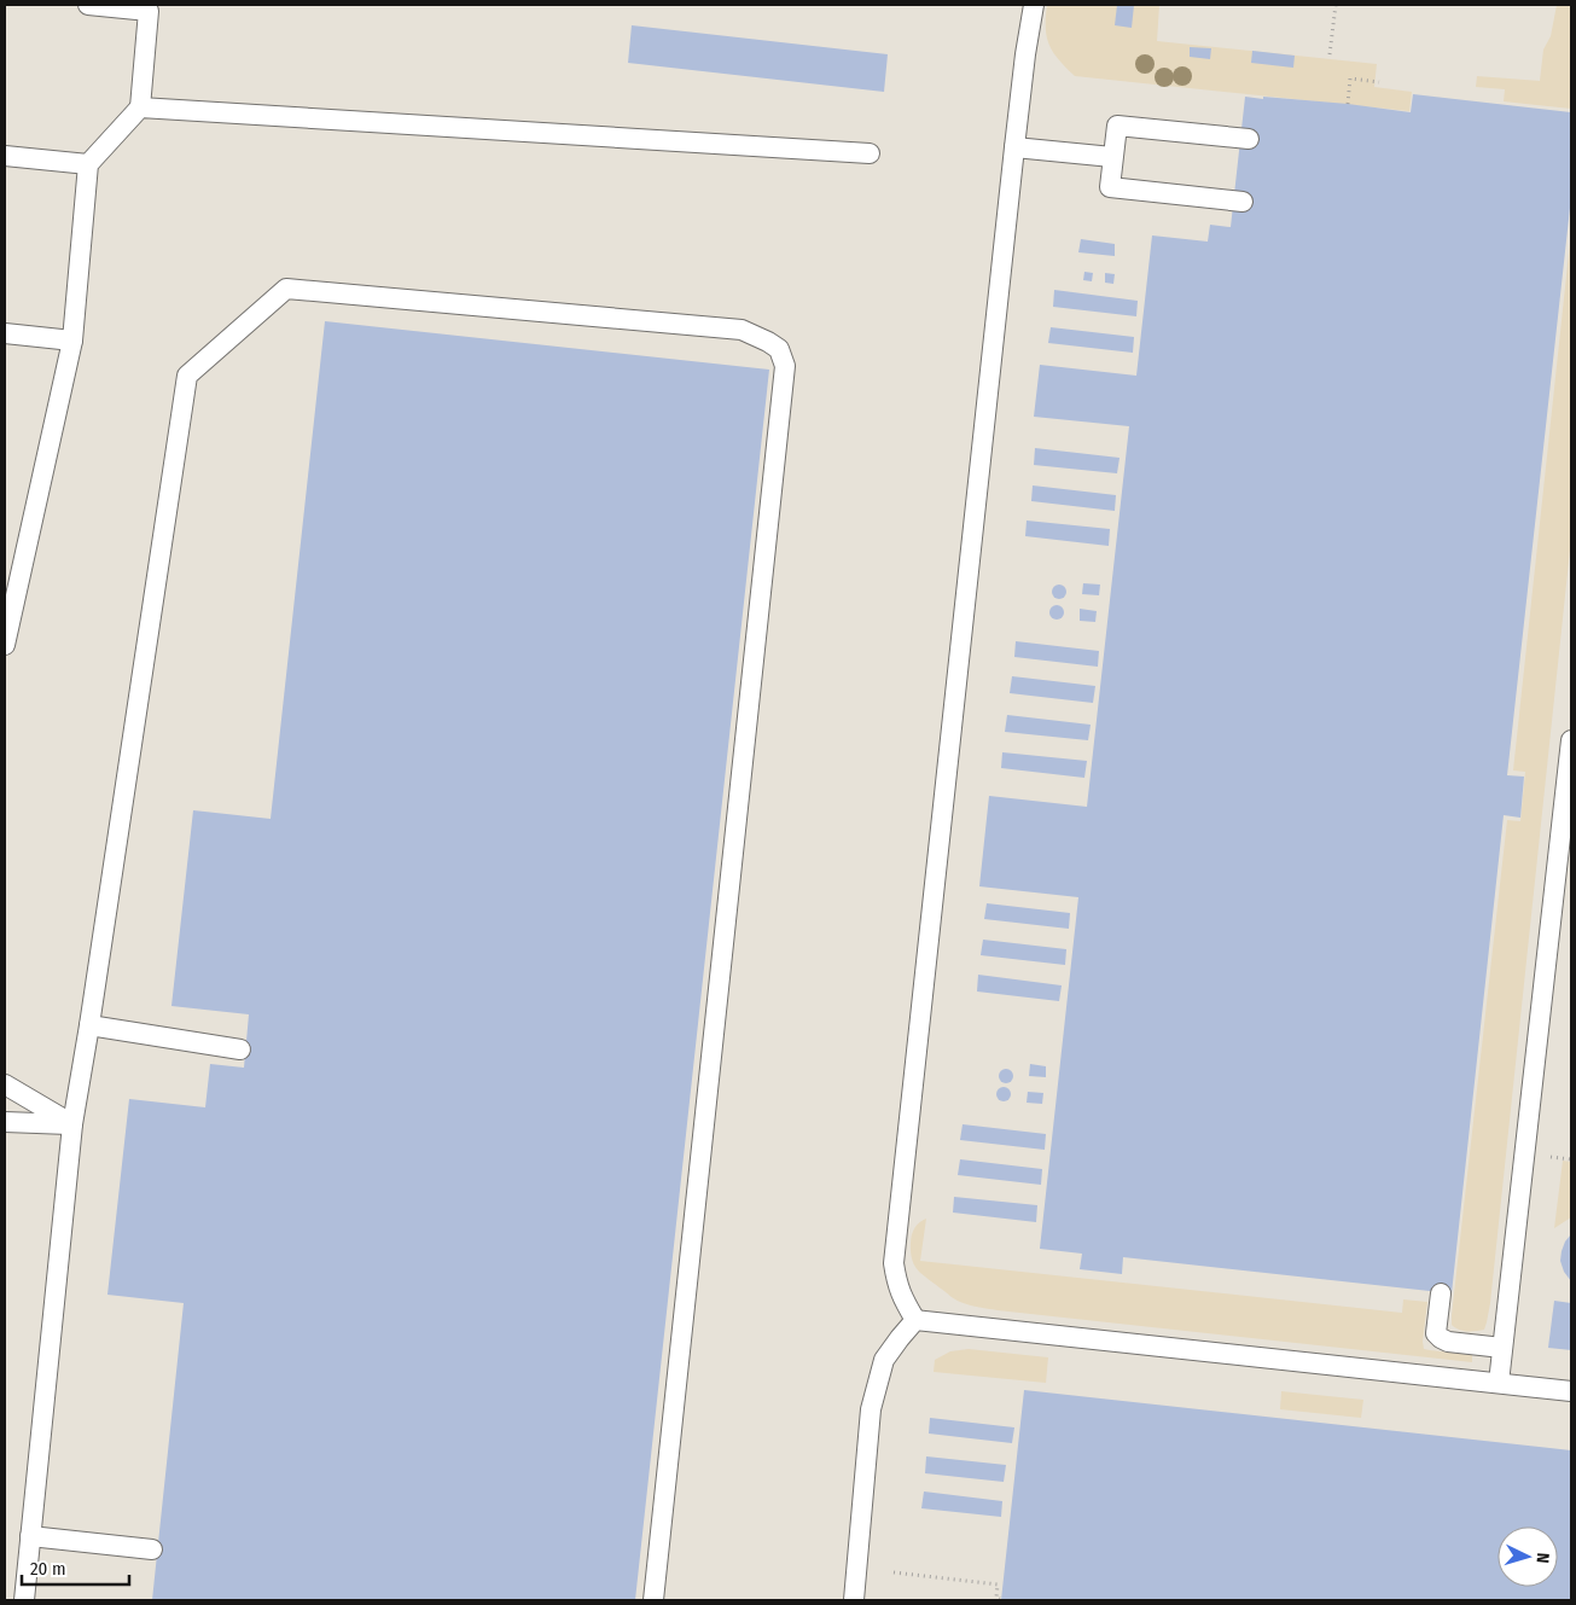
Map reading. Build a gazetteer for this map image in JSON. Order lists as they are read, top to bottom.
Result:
{
  "scale_bar": "20 m",
  "north": "right"
}
